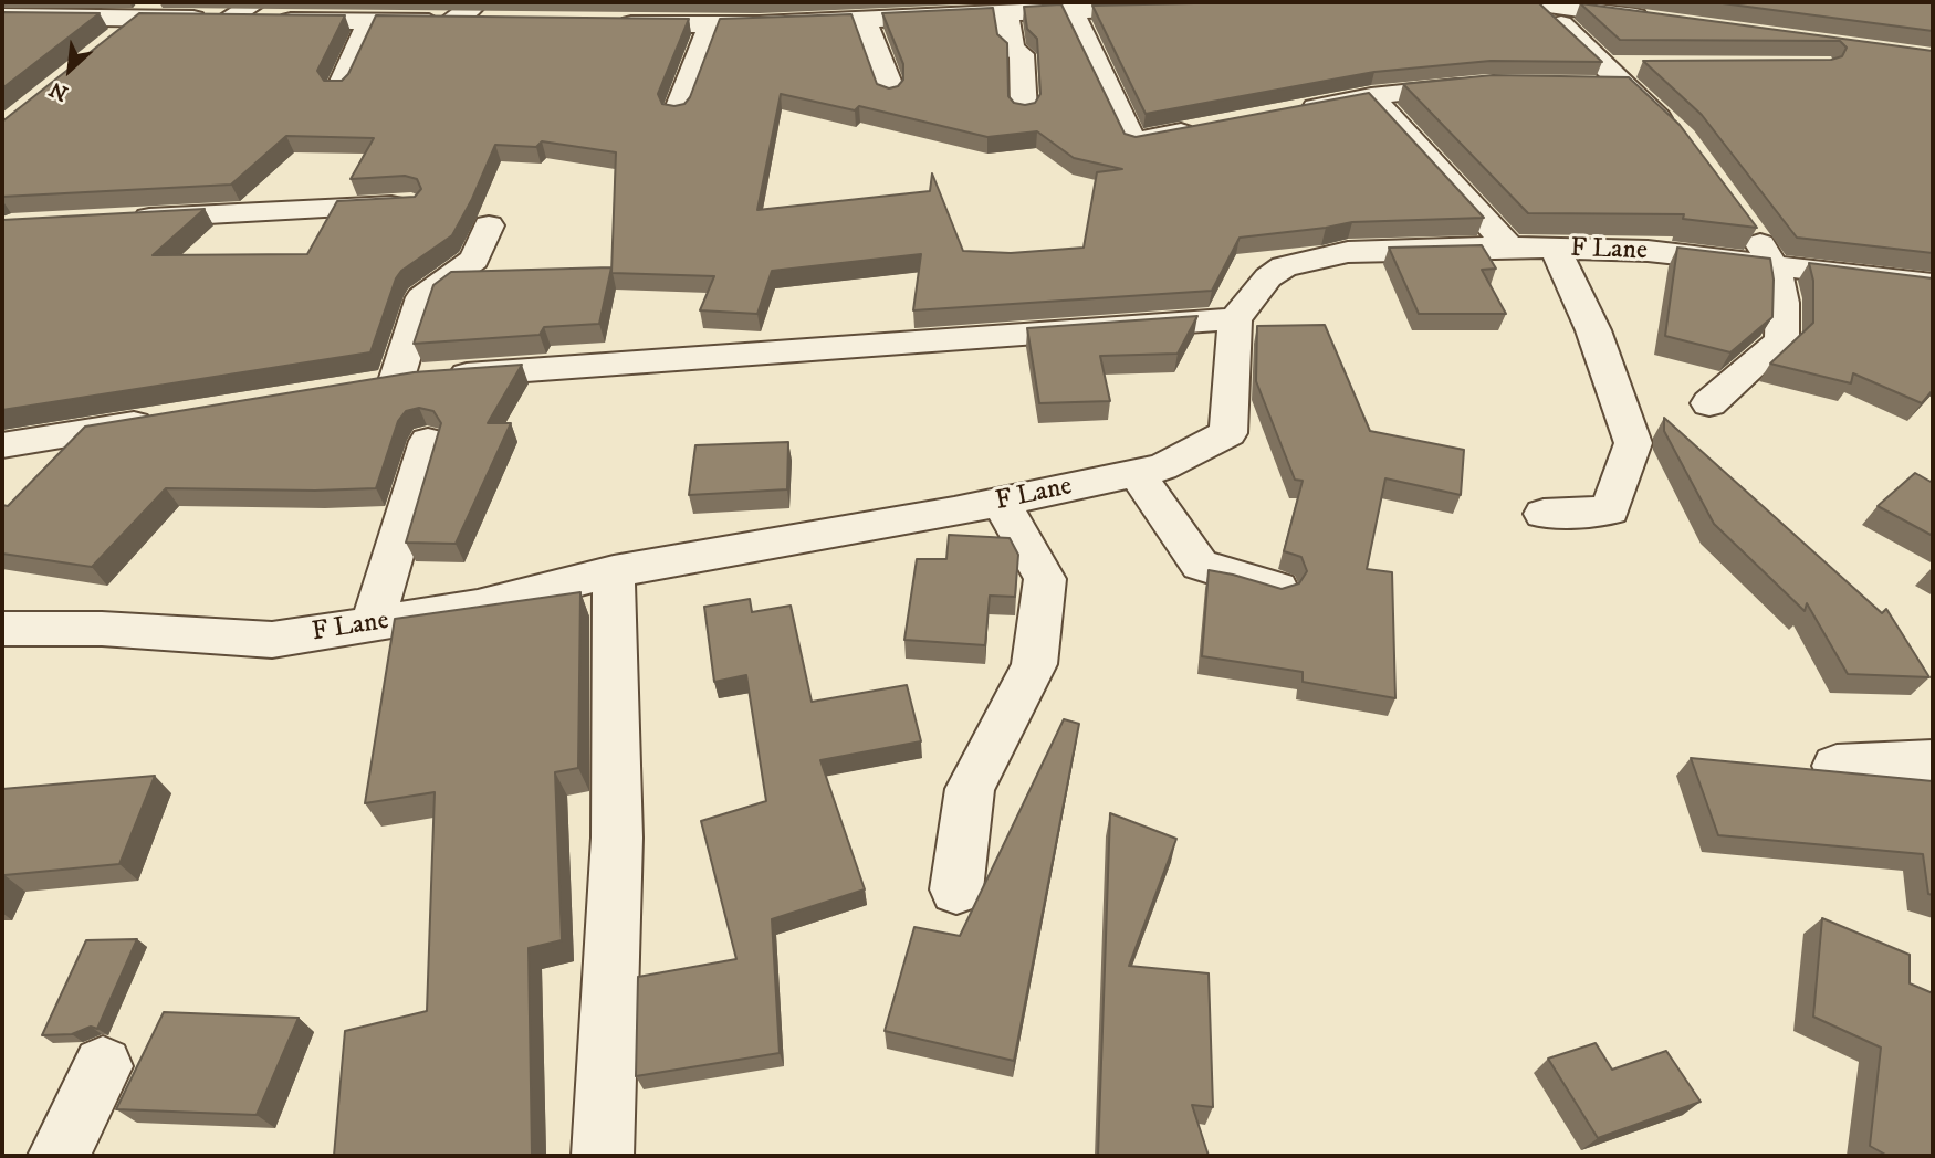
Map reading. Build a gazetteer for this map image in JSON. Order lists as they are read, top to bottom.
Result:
{
  "streets": {
    "street": ["F Lane"]
  },
  "north": "bottom left"
}
